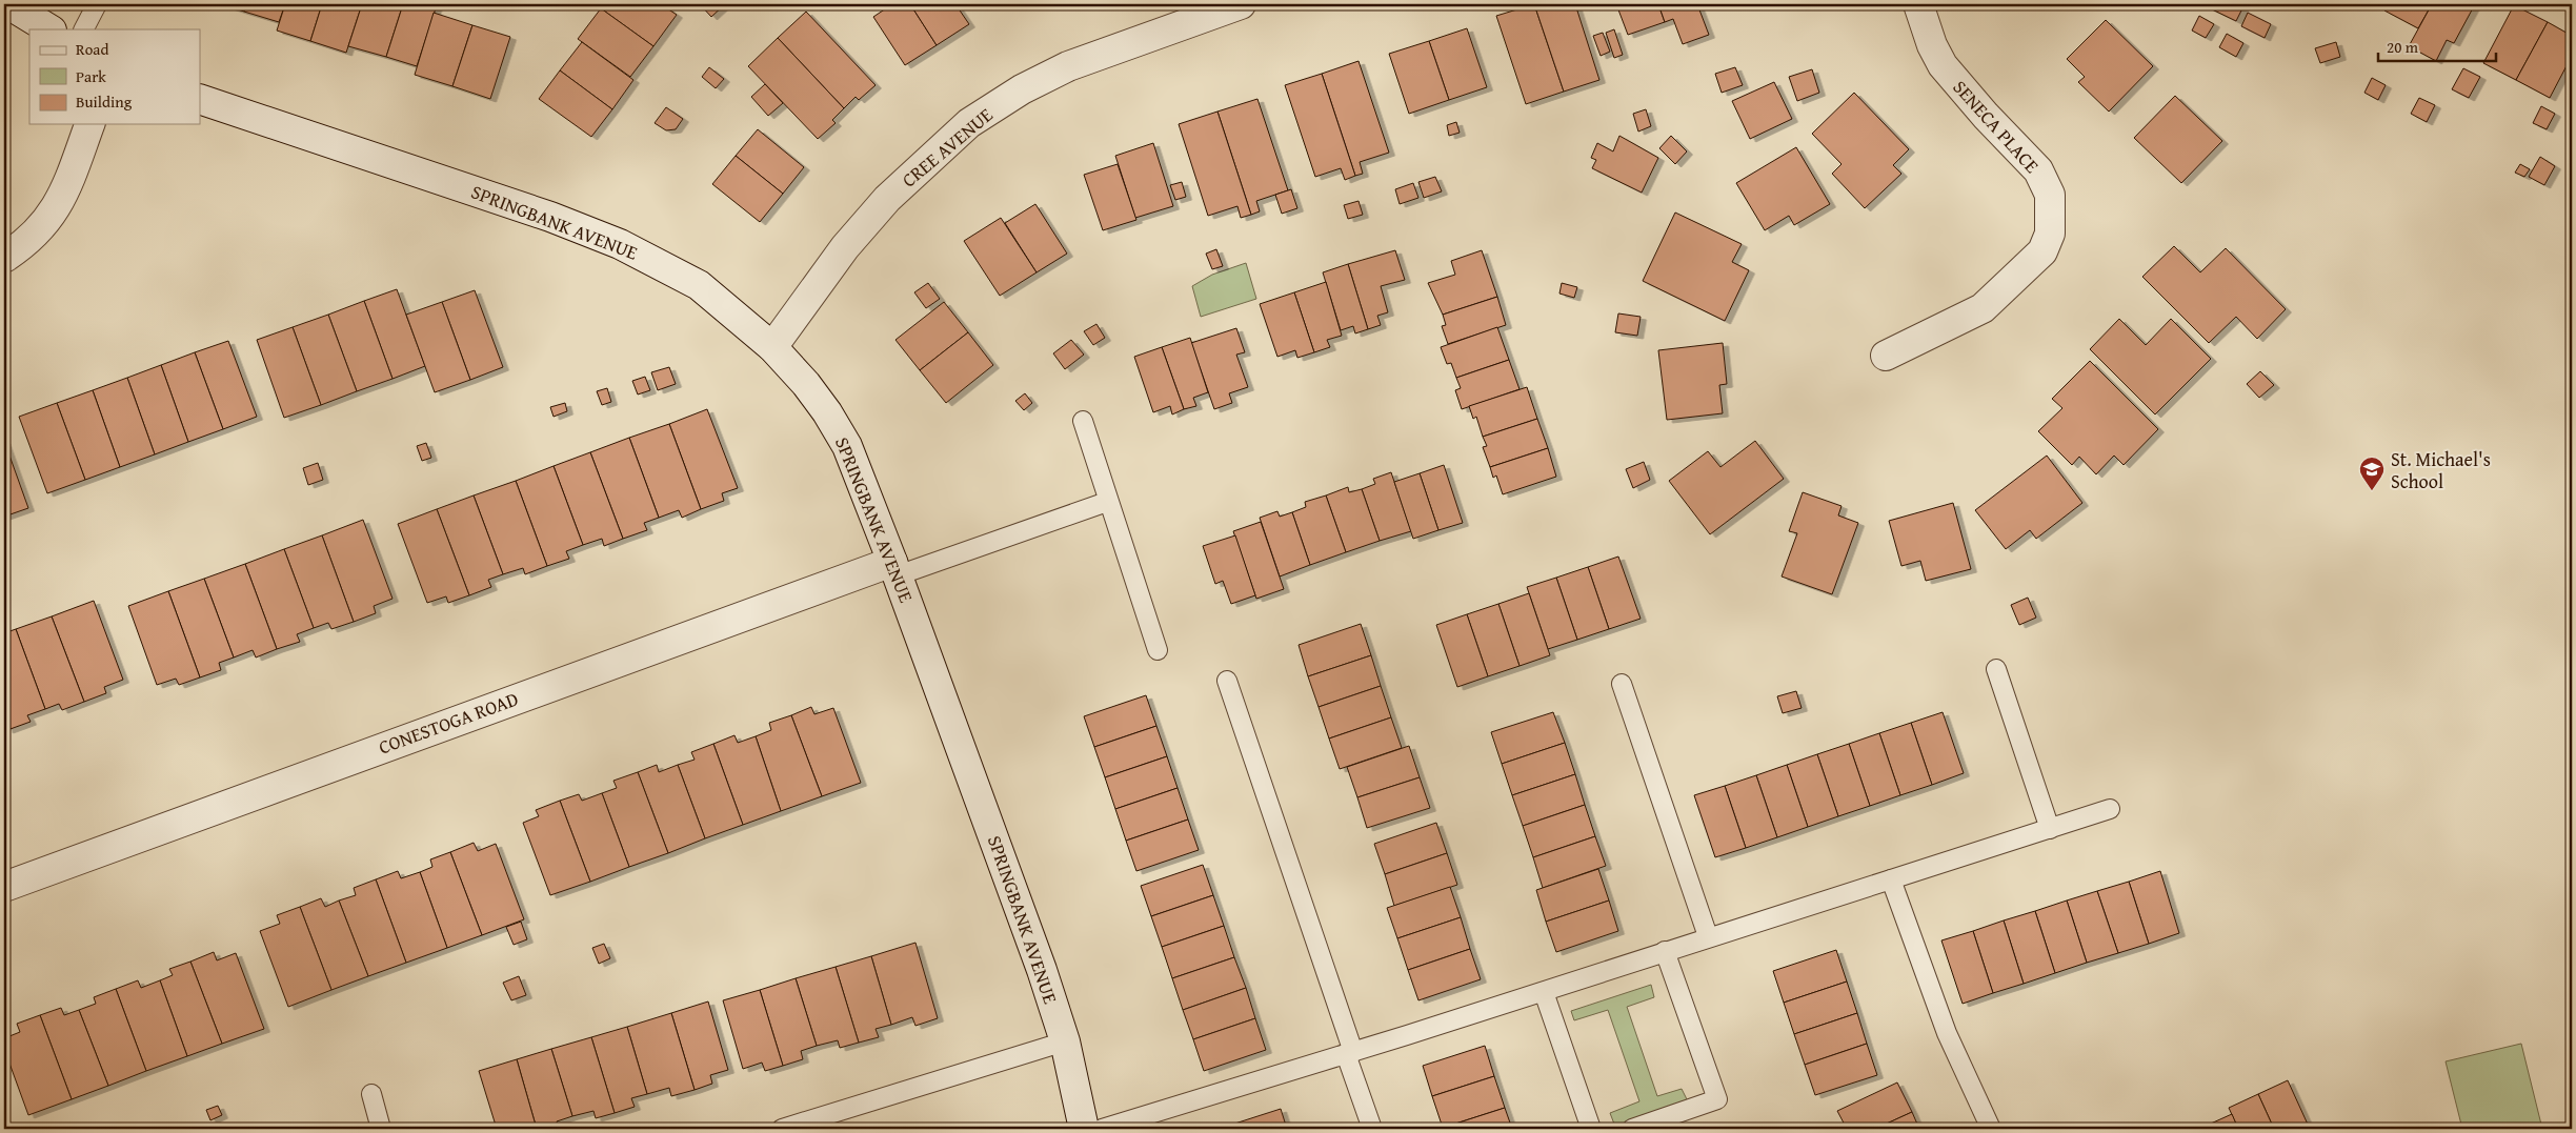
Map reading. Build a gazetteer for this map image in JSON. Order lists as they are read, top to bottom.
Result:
{
  "streets": {
    "street": [
      "SENECA PLACE",
      "CREE AVENUE",
      "SPRINGBANK AVENUE",
      "CONESTOGA ROAD"
    ]
  },
  "crossings": [
    ["CREE AVENUE", "SPRINGBANK AVENUE"],
    ["SPRINGBANK AVENUE", "CONESTOGA ROAD"]
  ],
  "places": {
    "school or university": ["St. Michael's School"]
  },
  "legend": ["Road", "Park", "Building"],
  "scale_bar": "20 m"
}
